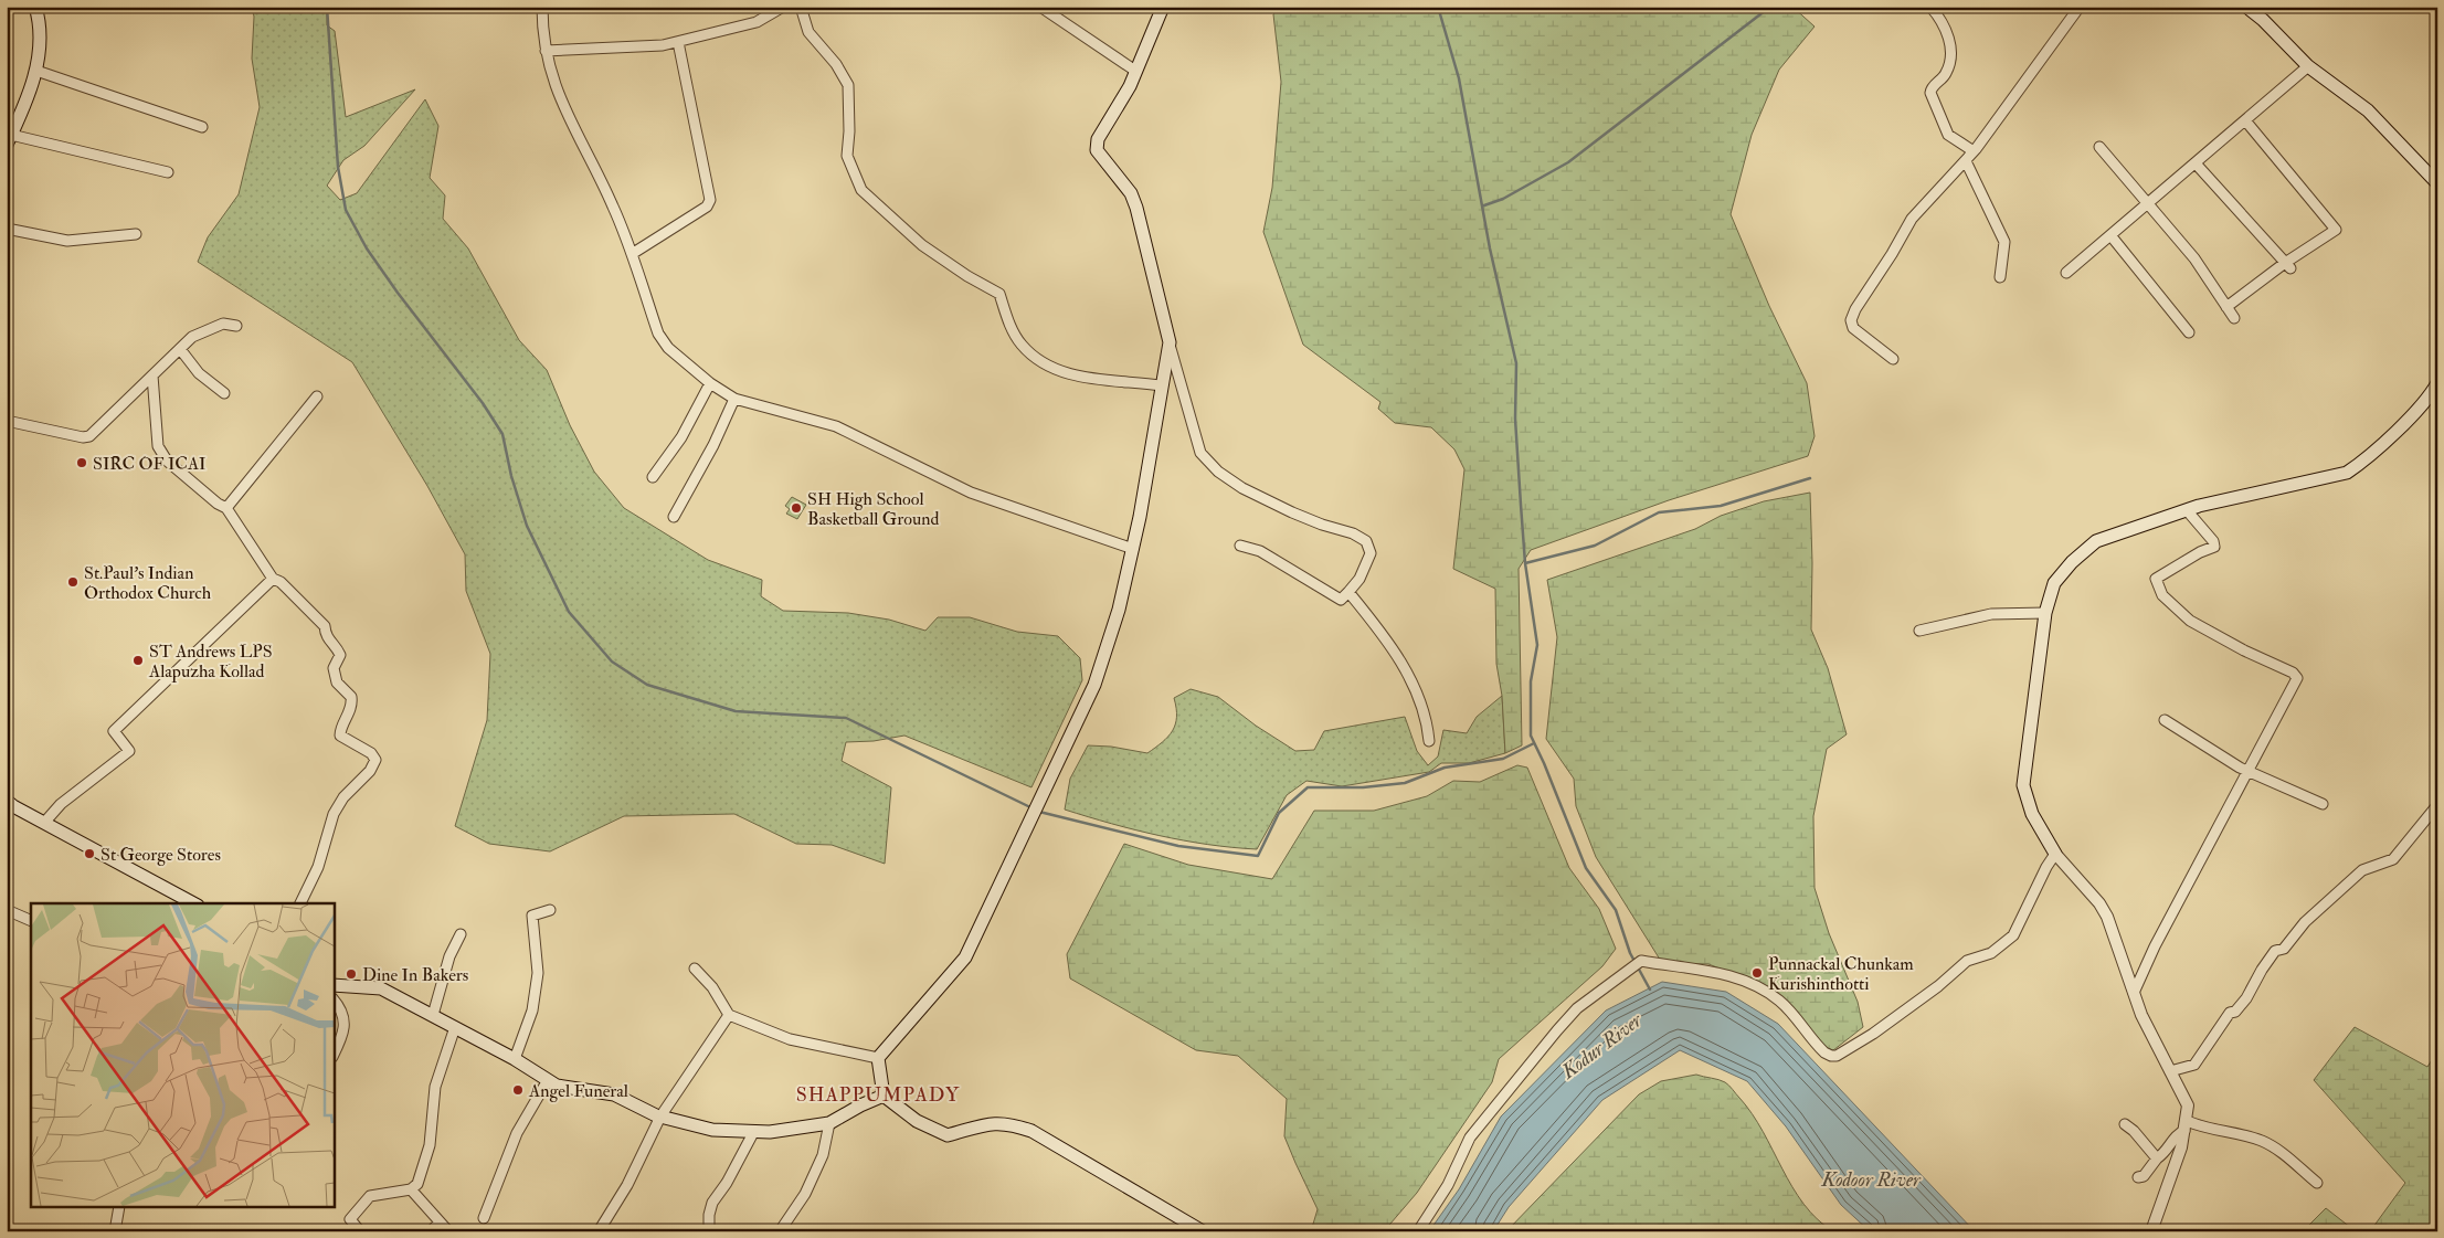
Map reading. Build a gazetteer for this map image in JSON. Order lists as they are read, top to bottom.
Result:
{
  "districts": ["SHAPPUMPADY"],
  "water": ["Kodur River", "Kodoor River"],
  "places": [
    "SIRC OF ICAI",
    "SH High School Basketball Ground",
    "St.Paul's Indian Orthodox Church",
    "ST Andrews LPS Alapuzha Kollad",
    "St George Stores",
    "Punnackal Chunkam Kurishinthotti",
    "Dine In Bakers",
    "Angel Funeral"
  ]
}
